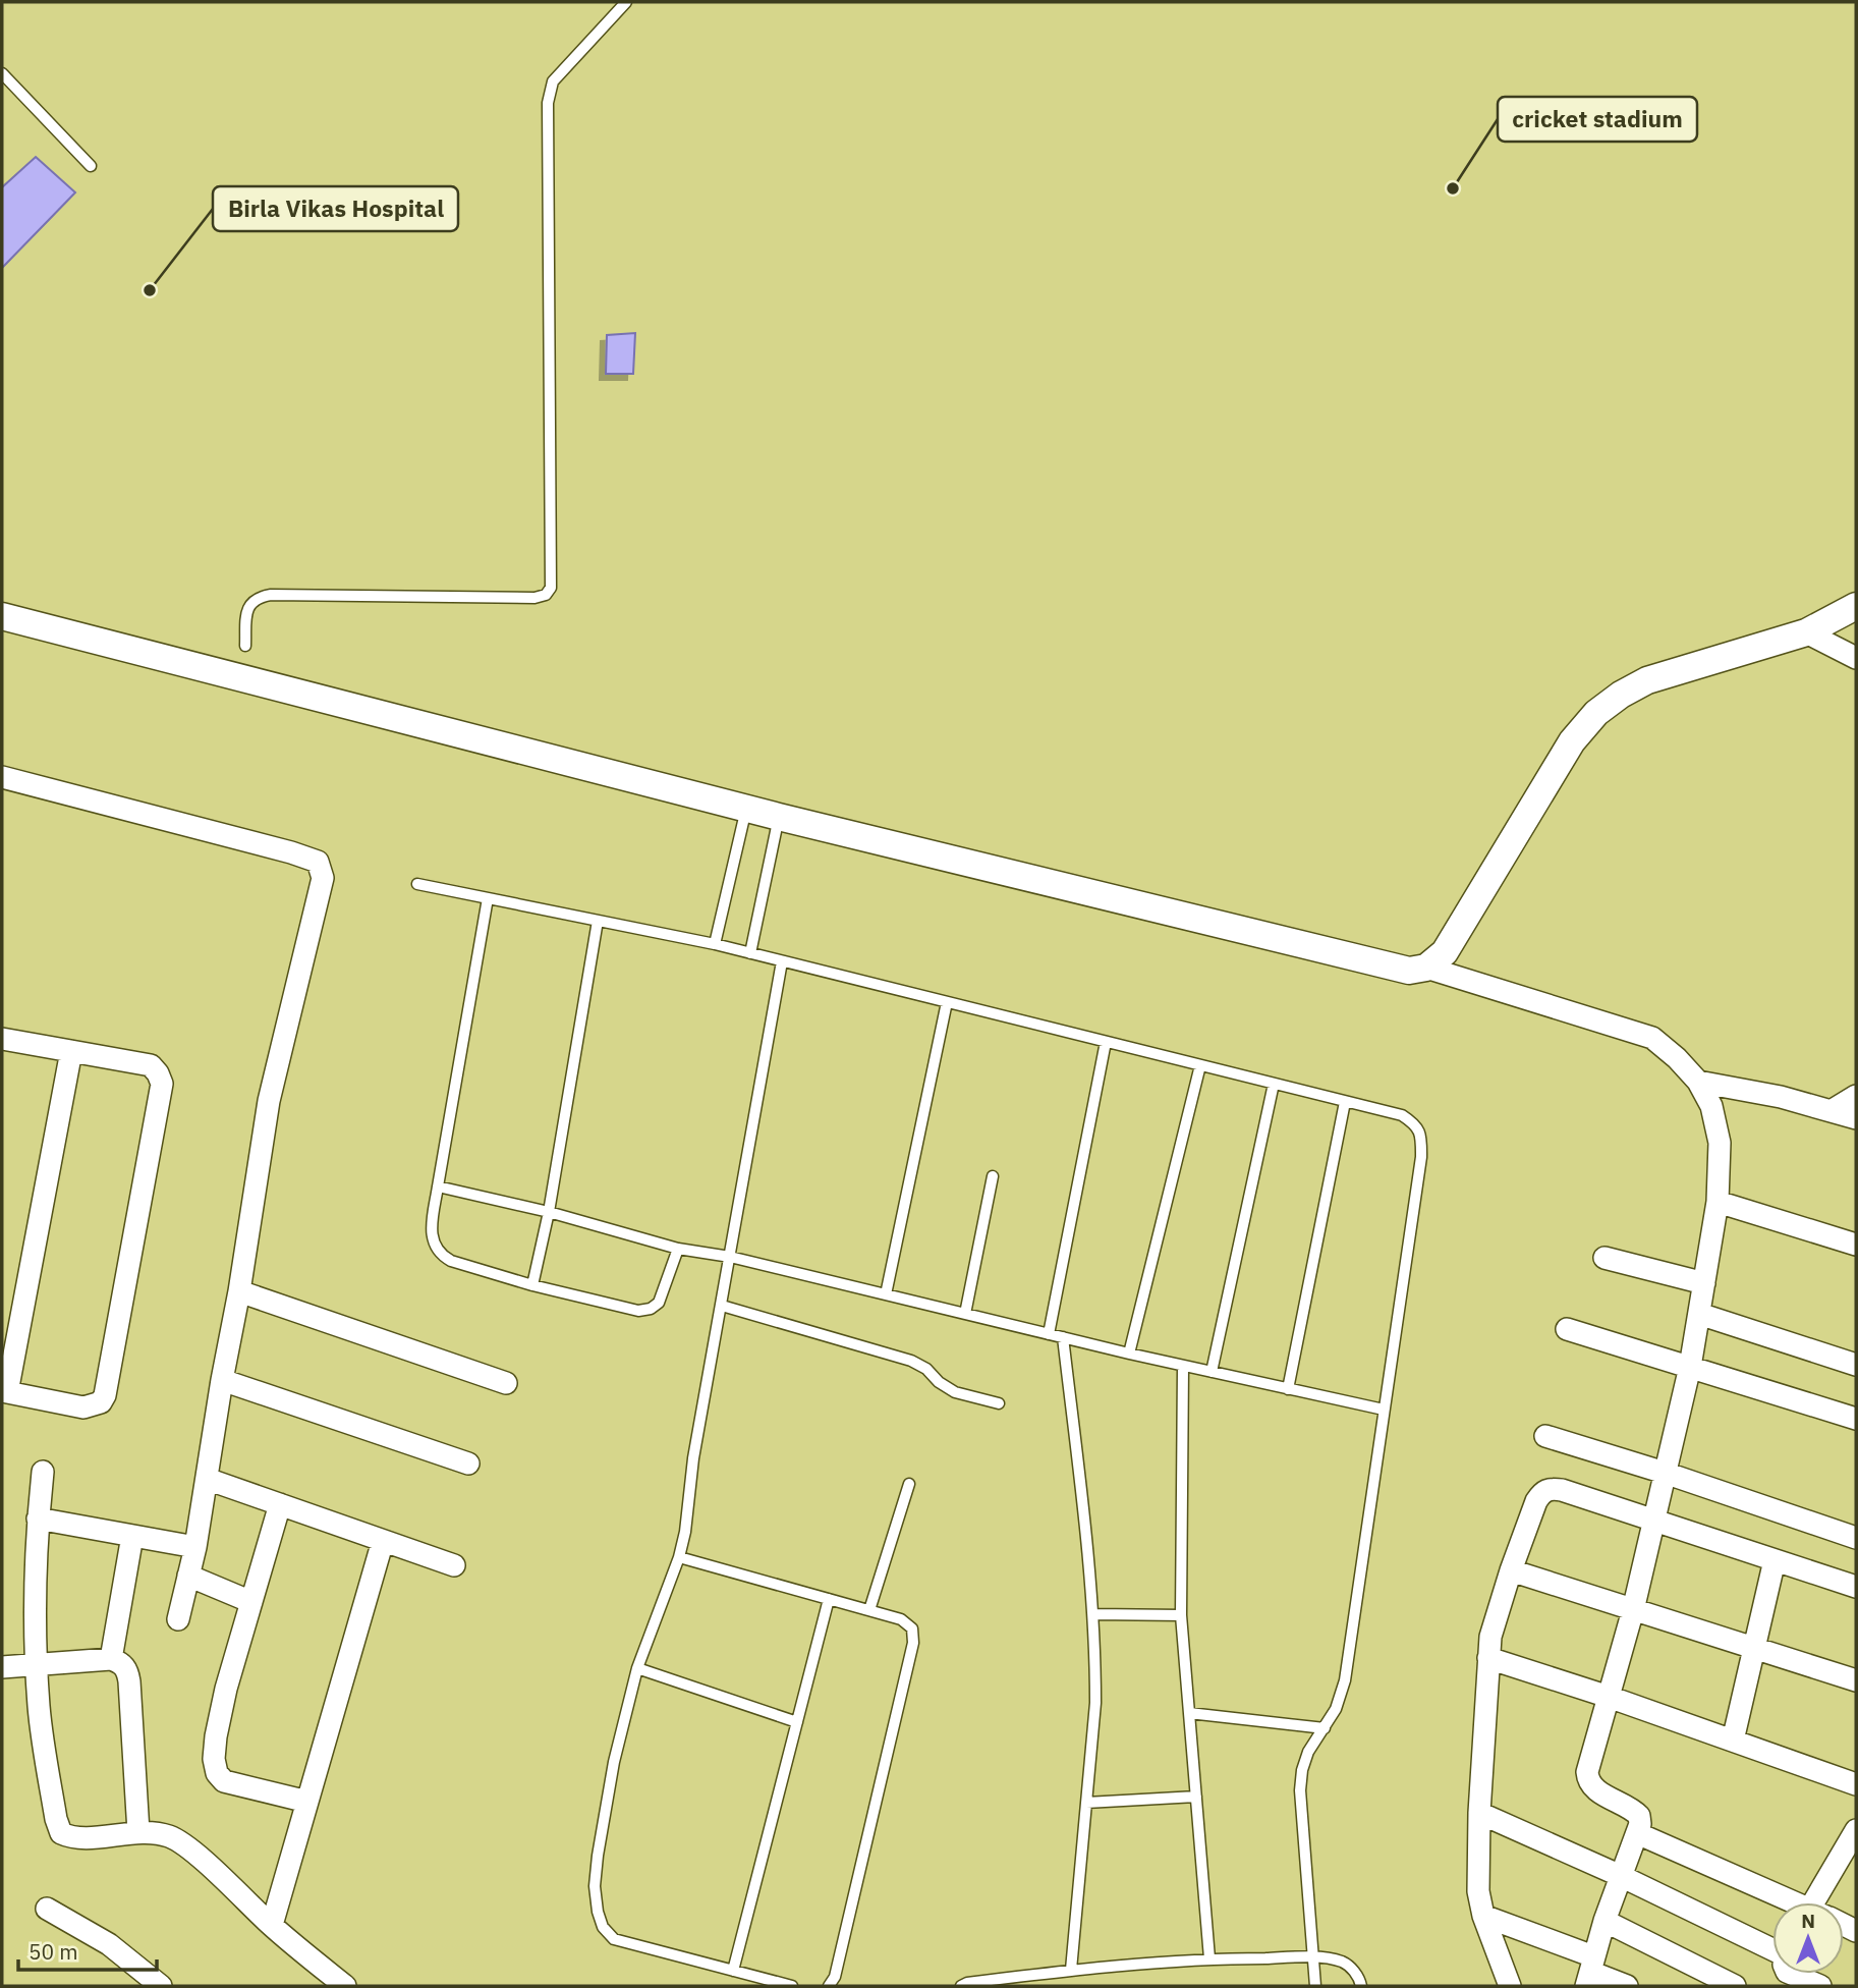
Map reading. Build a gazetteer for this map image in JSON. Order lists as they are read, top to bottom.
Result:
{
  "places": ["cricket stadium", "Birla Vikas Hospital"],
  "scale_bar": "50 m",
  "north": "top"
}
